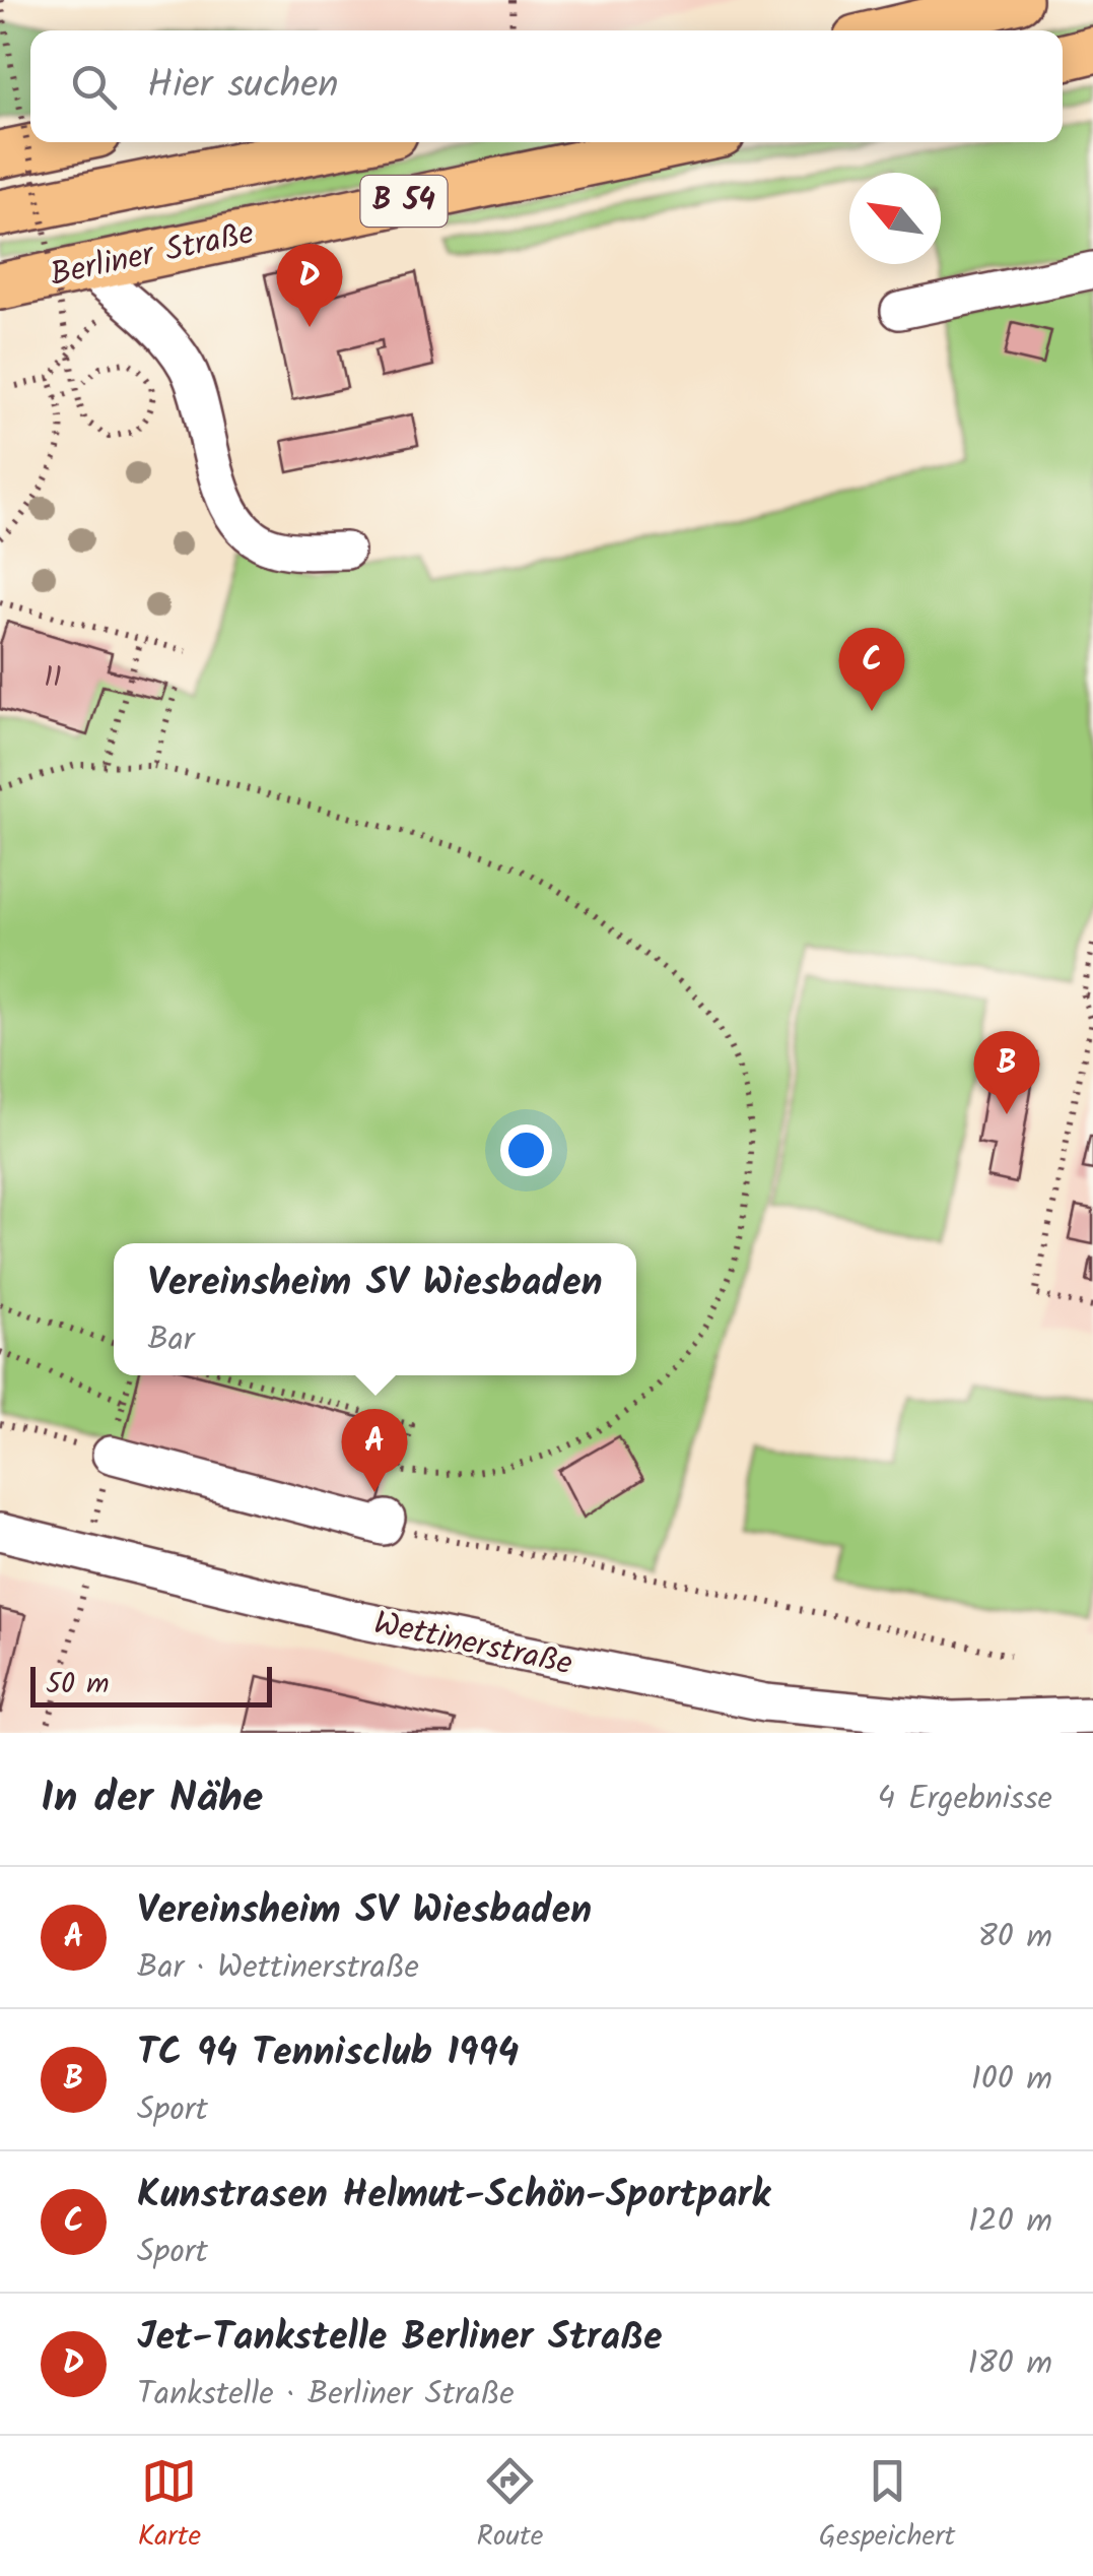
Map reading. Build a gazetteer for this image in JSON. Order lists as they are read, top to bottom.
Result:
{
  "streets": {
    "main road": ["B 54", "Berliner Straße"],
    "street": ["Wettinerstraße"]
  },
  "house_numbers": ["11"],
  "scale_bar": "50 m",
  "north": "top left",
  "page": {
    "search": "Hier suchen",
    "pins": [
      "D",
      "C",
      "B",
      "A"
    ],
    "popup": ["Vereinsheim SV Wiesbaden", "Bar"],
    "scale": "50 m",
    "heading": ["In der Nähe", "4 Ergebnisse"],
    "list": [
      {
        "mark": "A",
        "name": "Vereinsheim SV Wiesbaden",
        "note": "Bar · Wettinerstraße",
        "value": "80 m"
      },
      {
        "mark": "B",
        "name": "TC 94 Tennisclub 1994",
        "note": "Sport",
        "value": "100 m"
      },
      {
        "mark": "C",
        "name": "Kunstrasen Helmut-Schön-Sportpark",
        "note": "Sport",
        "value": "120 m"
      },
      {
        "mark": "D",
        "name": "Jet-Tankstelle Berliner Straße",
        "note": "Tankstelle · Berliner Straße",
        "value": "180 m"
      }
    ],
    "nav": ["Karte", "Route", "Gespeichert"]
  }
}
